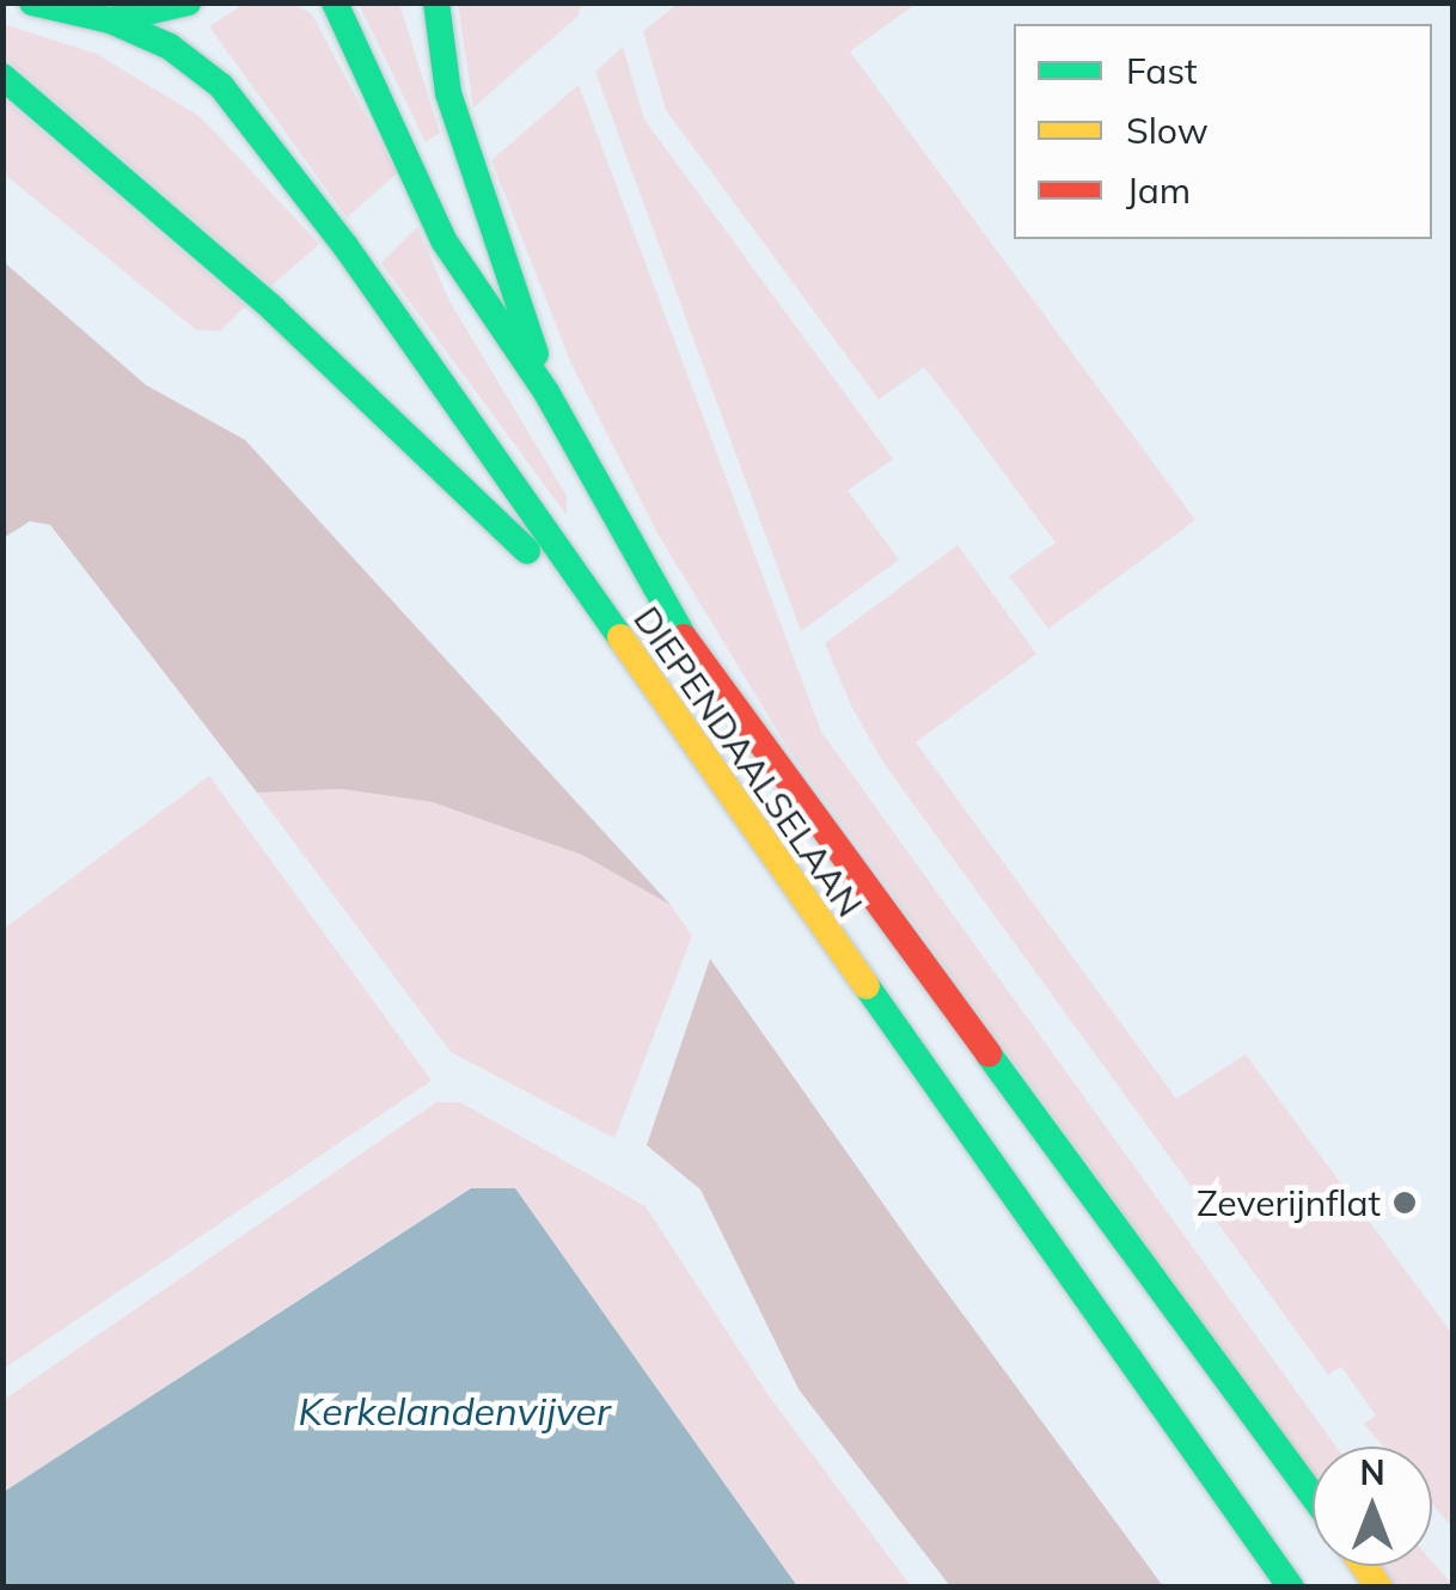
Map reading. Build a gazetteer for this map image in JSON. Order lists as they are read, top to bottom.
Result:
{
  "streets": {
    "main road": ["DIEPENDAALSELAAN"]
  },
  "water": ["Kerkelandenvijver"],
  "places": ["Zeverijnflat"],
  "legend": ["Fast", "Slow", "Jam"],
  "north": "top"
}
